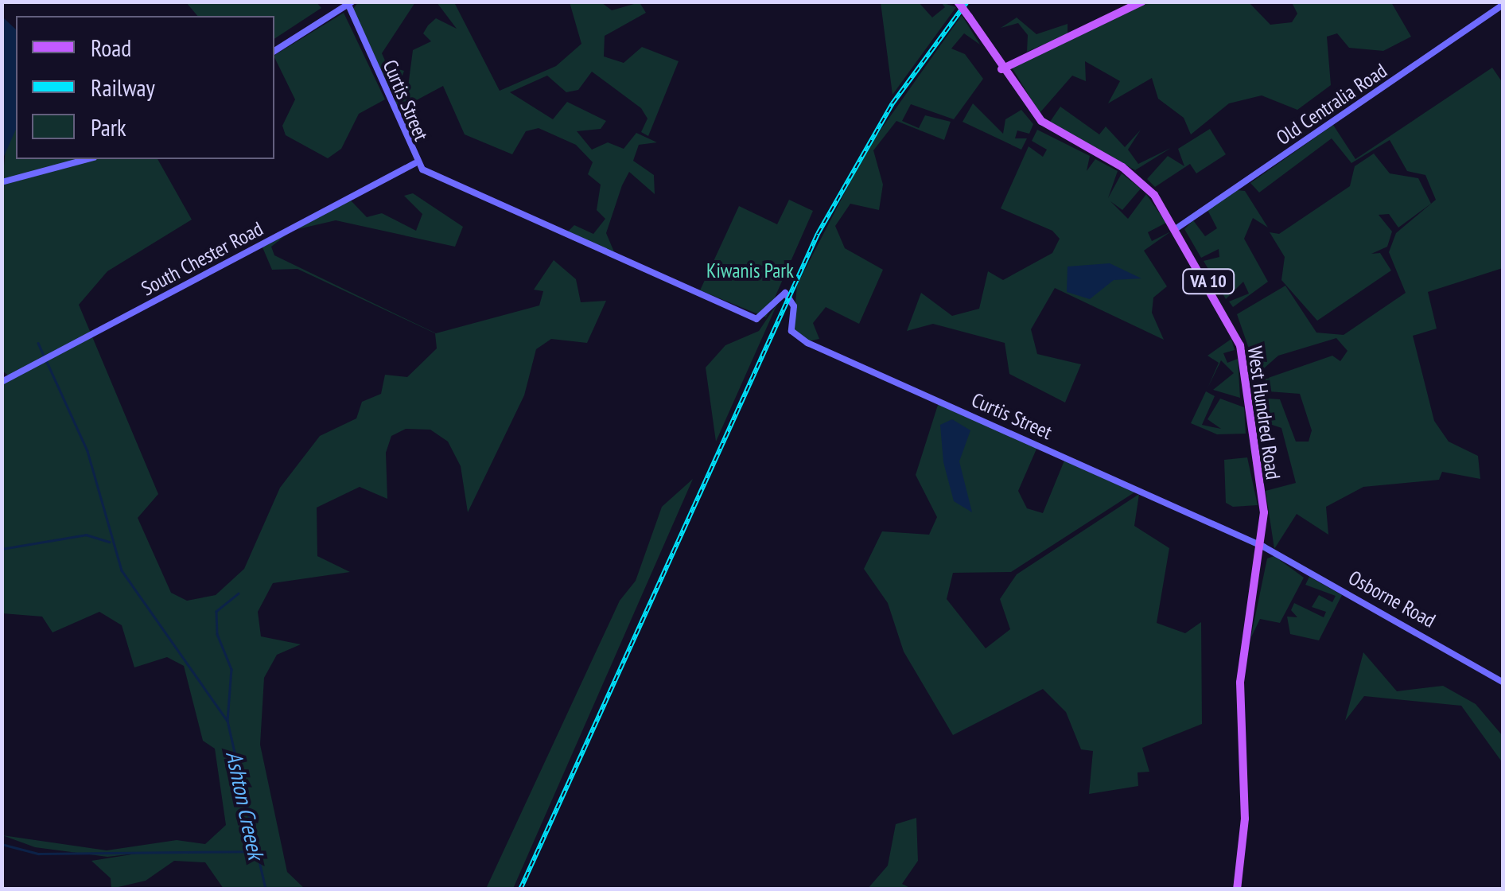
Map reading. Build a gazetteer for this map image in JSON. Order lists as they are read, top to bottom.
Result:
{
  "streets": {
    "main road": ["VA 10", "West Hundred Road"],
    "street": [
      "Curtis Street",
      "Old Centralia Road",
      "South Chester Road",
      "Osborne Road"
    ]
  },
  "crossings": [
    ["Curtis Street", "South Chester Road"],
    ["Curtis Street", "West Hundred Road"],
    ["Curtis Street", "Osborne Road"],
    ["Old Centralia Road", "West Hundred Road"],
    ["West Hundred Road", "Osborne Road"]
  ],
  "water": ["Ashton Creeek"],
  "parks": ["Kiwanis Park"],
  "legend": ["Road", "Railway", "Park"]
}
